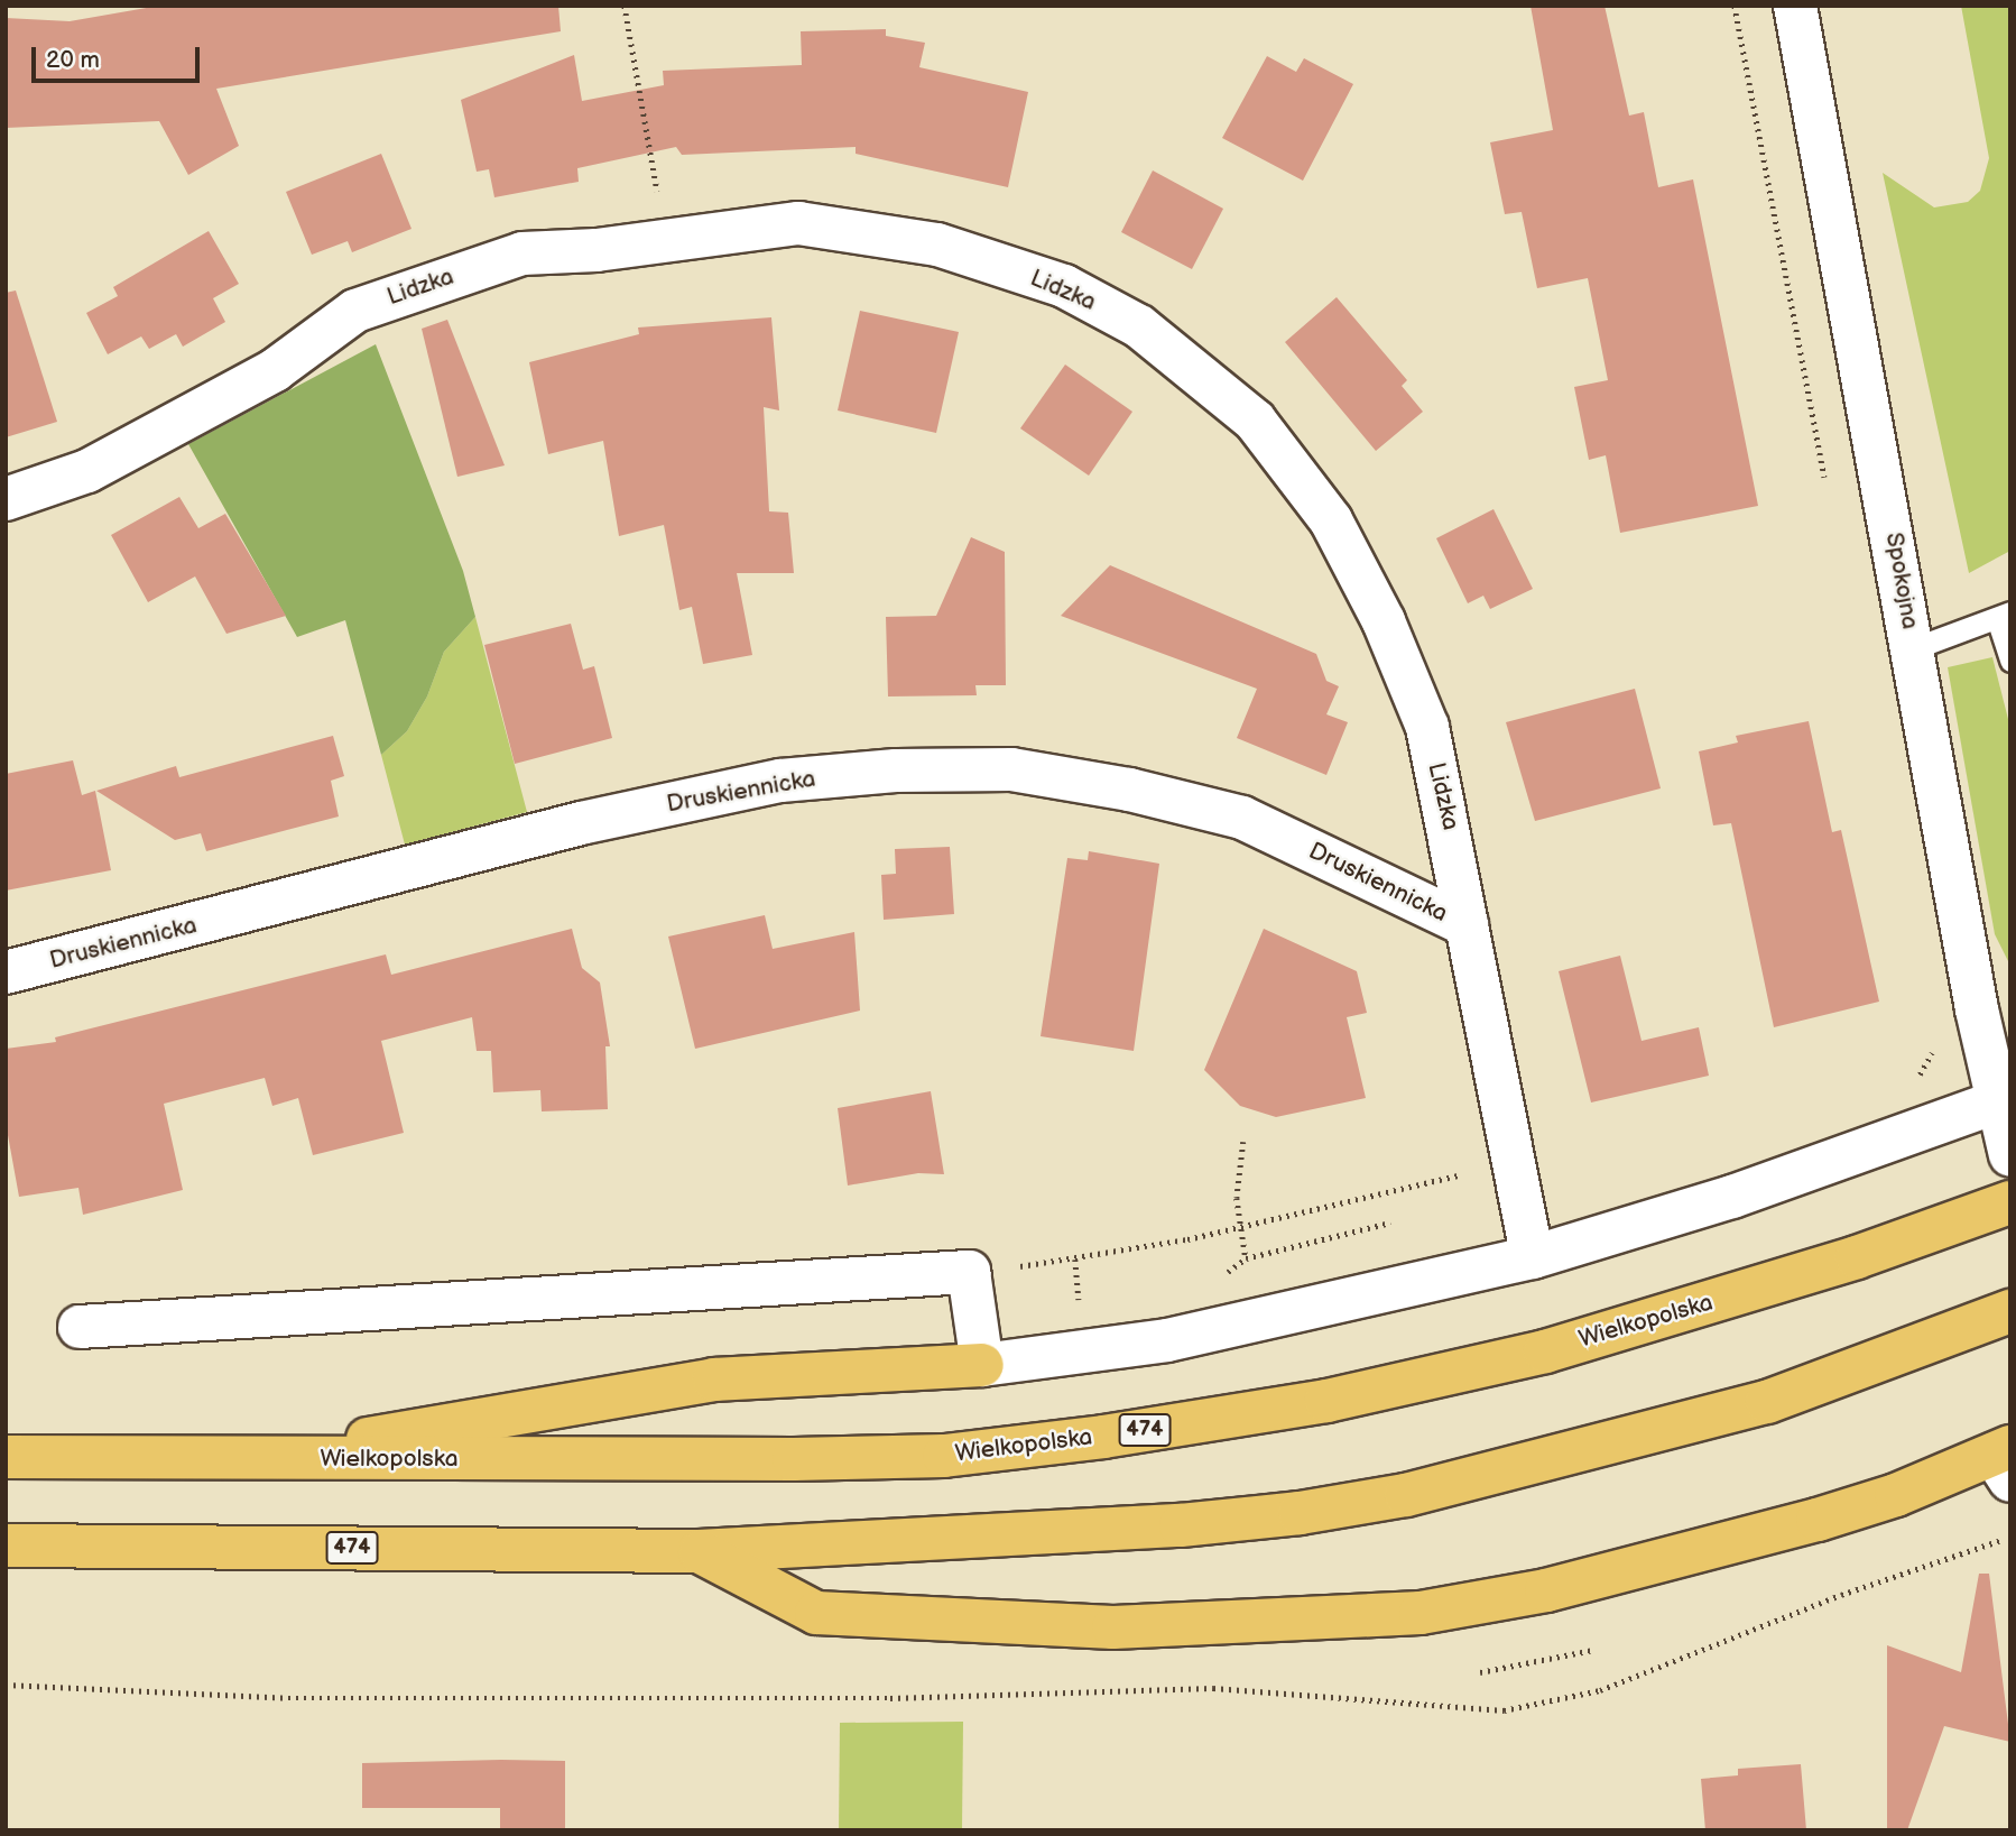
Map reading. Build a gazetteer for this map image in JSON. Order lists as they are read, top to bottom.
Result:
{
  "streets": {
    "main road": ["Wielkopolska", "474"],
    "street": ["Lidzka", "Spokojna", "Druskiennicka"]
  },
  "crossings": [
    ["Lidzka", "Druskiennicka"]
  ],
  "scale_bar": "20 m"
}
